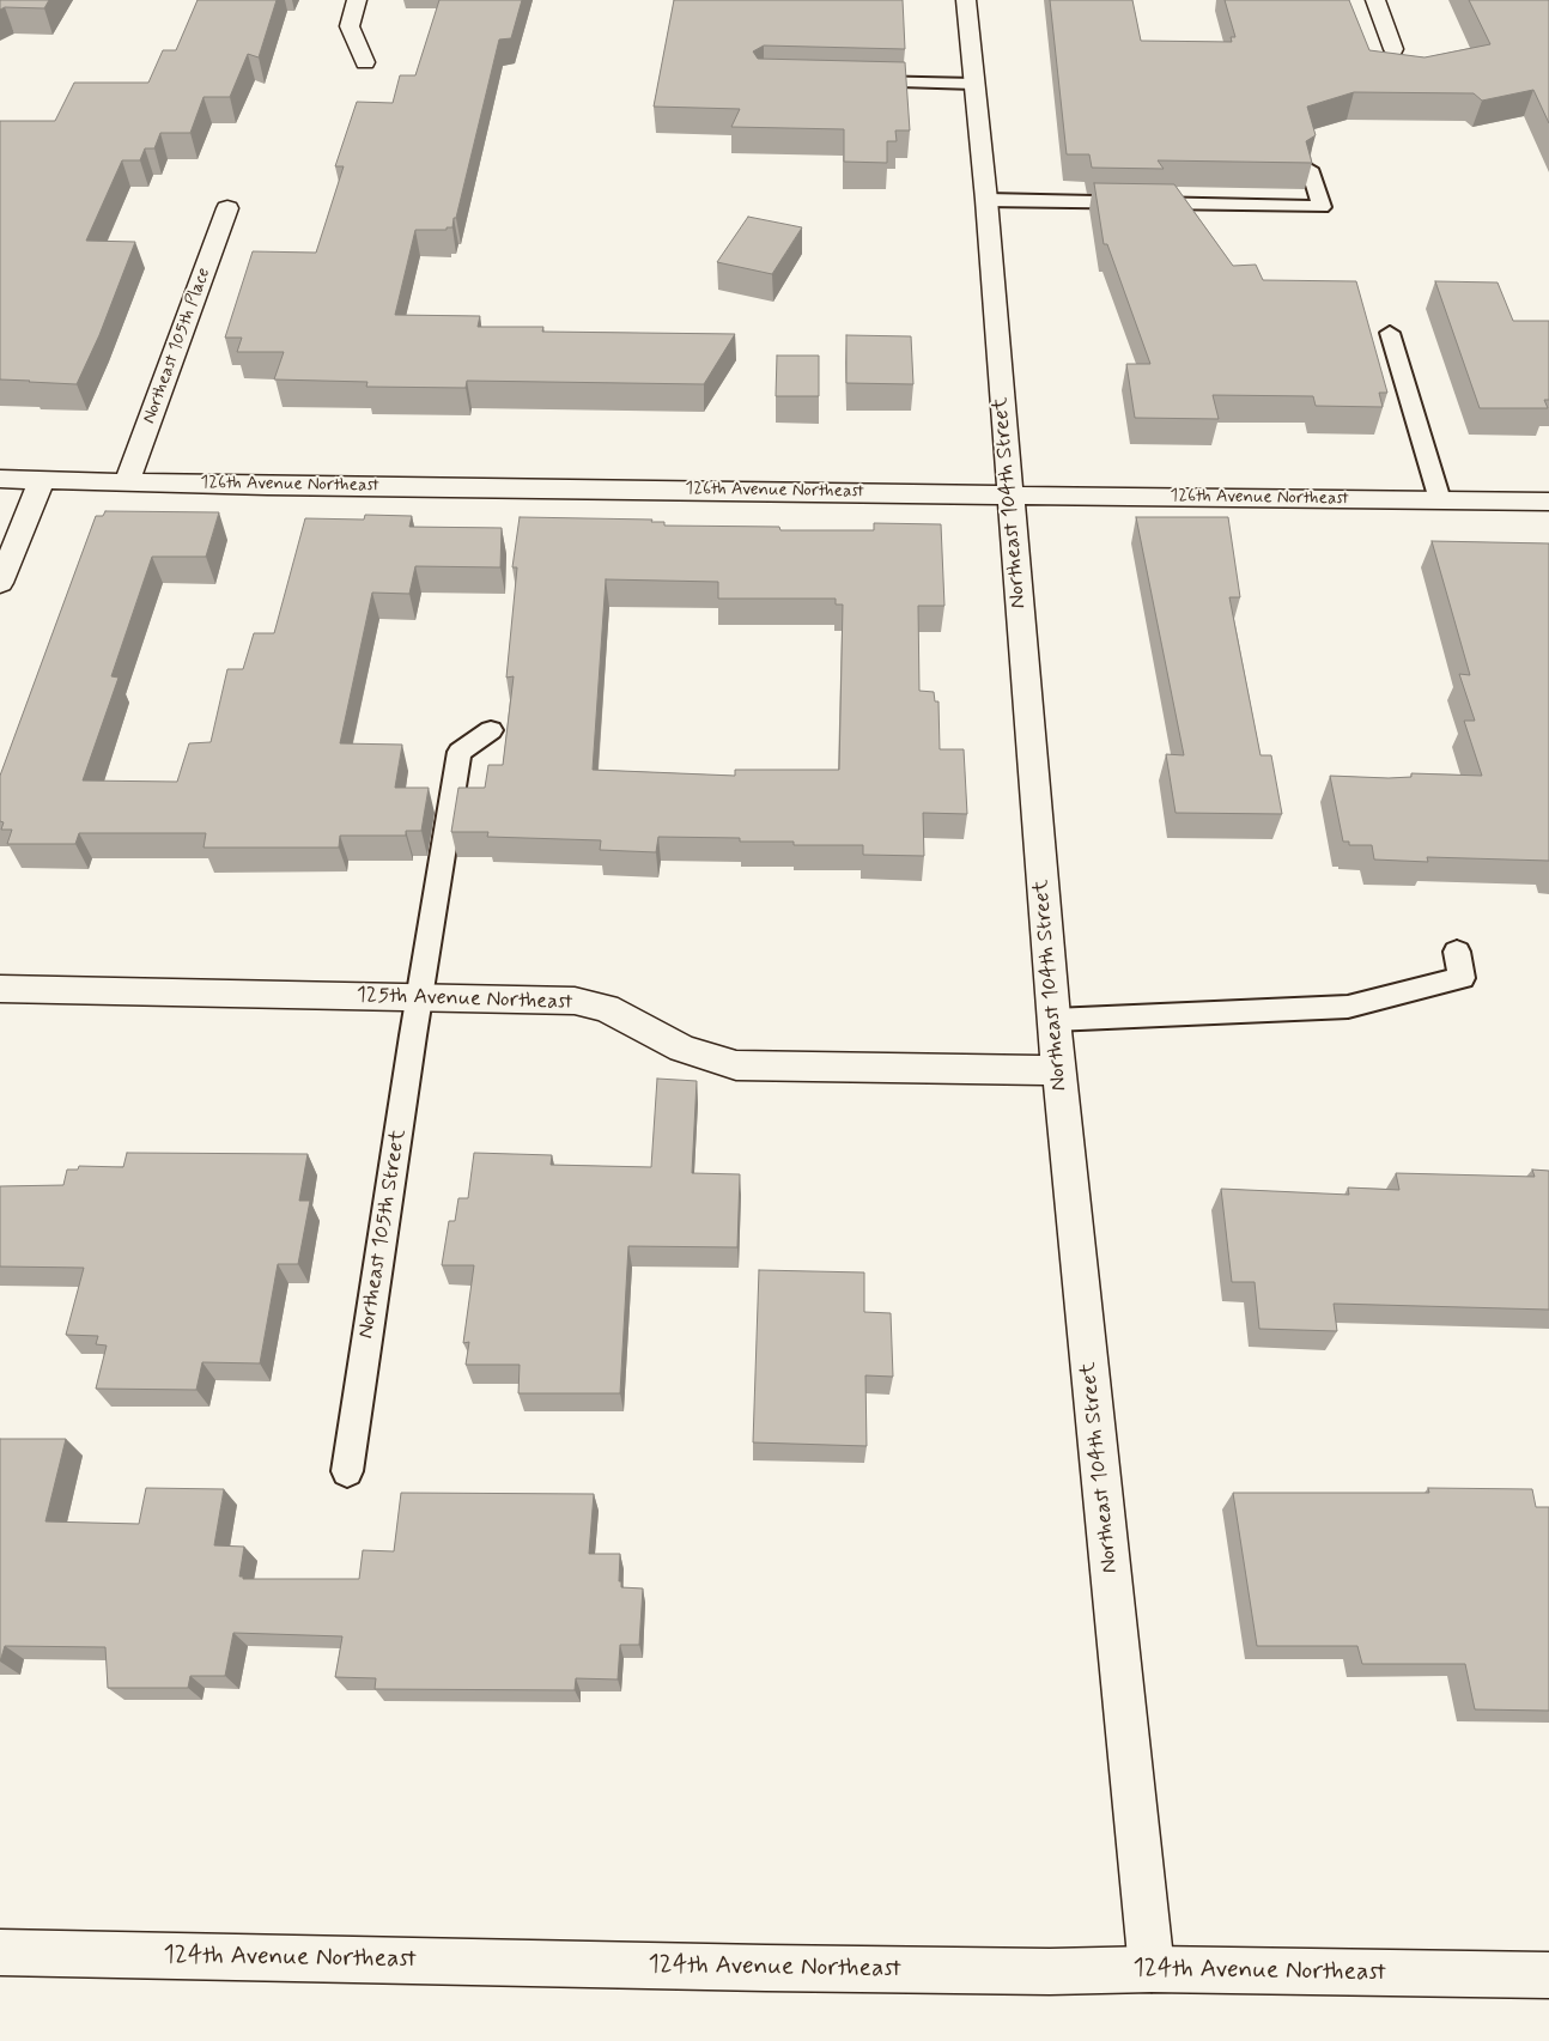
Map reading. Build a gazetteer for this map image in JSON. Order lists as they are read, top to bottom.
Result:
{
  "streets": {
    "street": [
      "Northeast 105th Place",
      "126th Avenue Northeast",
      "Northeast 104th Street",
      "125th Avenue Northeast",
      "124th Avenue Northeast"
    ],
    "lane": ["Northeast 105th Street"]
  },
  "crossings": [
    ["Northeast 105th Place", "126th Avenue Northeast"],
    ["126th Avenue Northeast", "Northeast 104th Street"],
    ["Northeast 104th Street", "125th Avenue Northeast"],
    ["Northeast 104th Street", "124th Avenue Northeast"],
    ["125th Avenue Northeast", "Northeast 105th Street"]
  ]
}
